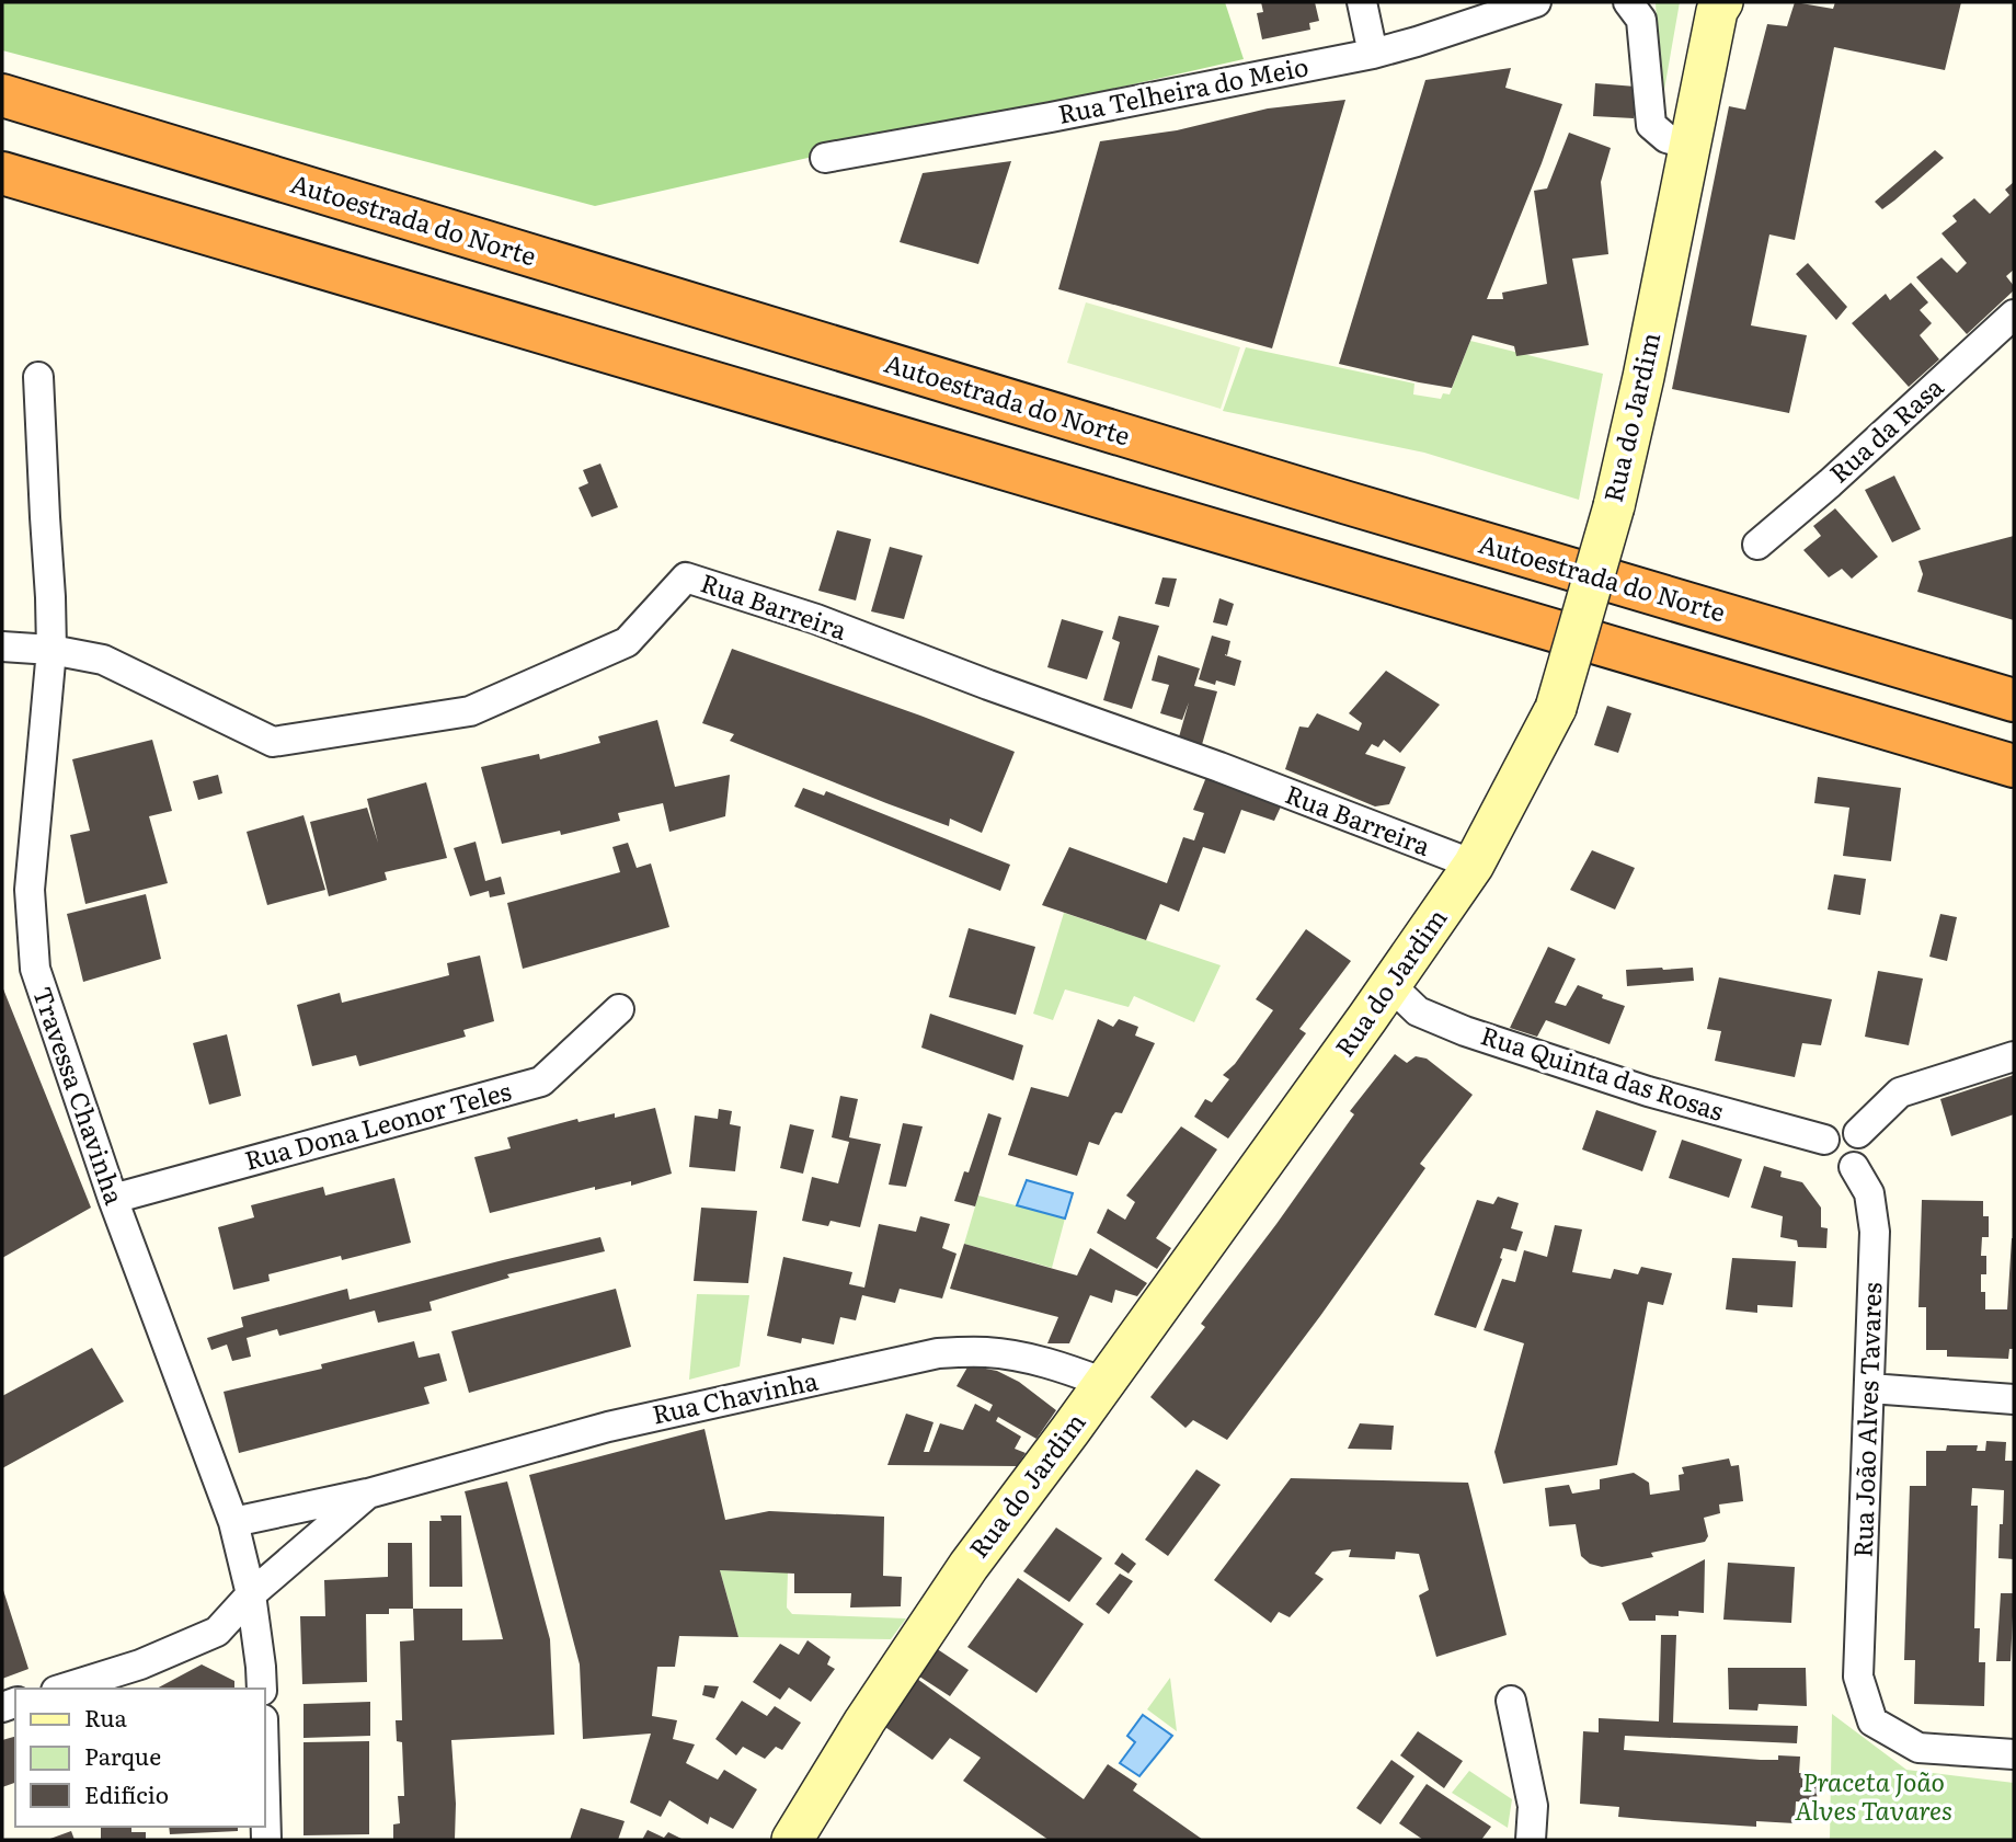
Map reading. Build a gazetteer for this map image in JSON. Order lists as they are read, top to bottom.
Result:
{
  "streets": {
    "highway": ["Autoestrada do Norte"],
    "main road": ["Rua do Jardim"],
    "street": [
      "Rua Telheira do Meio",
      "Rua da Rasa",
      "Rua Barreira",
      "Rua Quinta das Rosas",
      "Travessa Chavinha",
      "Rua Dona Leonor Teles",
      "Rua Chavinha",
      "Rua João Alves Tavares"
    ]
  },
  "crossings": [
    ["Rua do Jardim", "Rua Barreira"],
    ["Rua do Jardim", "Rua Quinta das Rosas"],
    ["Rua do Jardim", "Rua Chavinha"],
    ["Rua Barreira", "Travessa Chavinha"],
    ["Rua Quinta das Rosas", "Rua João Alves Tavares"],
    ["Travessa Chavinha", "Rua Dona Leonor Teles"],
    ["Travessa Chavinha", "Rua Chavinha"]
  ],
  "parks": ["Praceta João Alves Tavares"],
  "legend": ["Rua", "Parque", "Edifício"]
}
